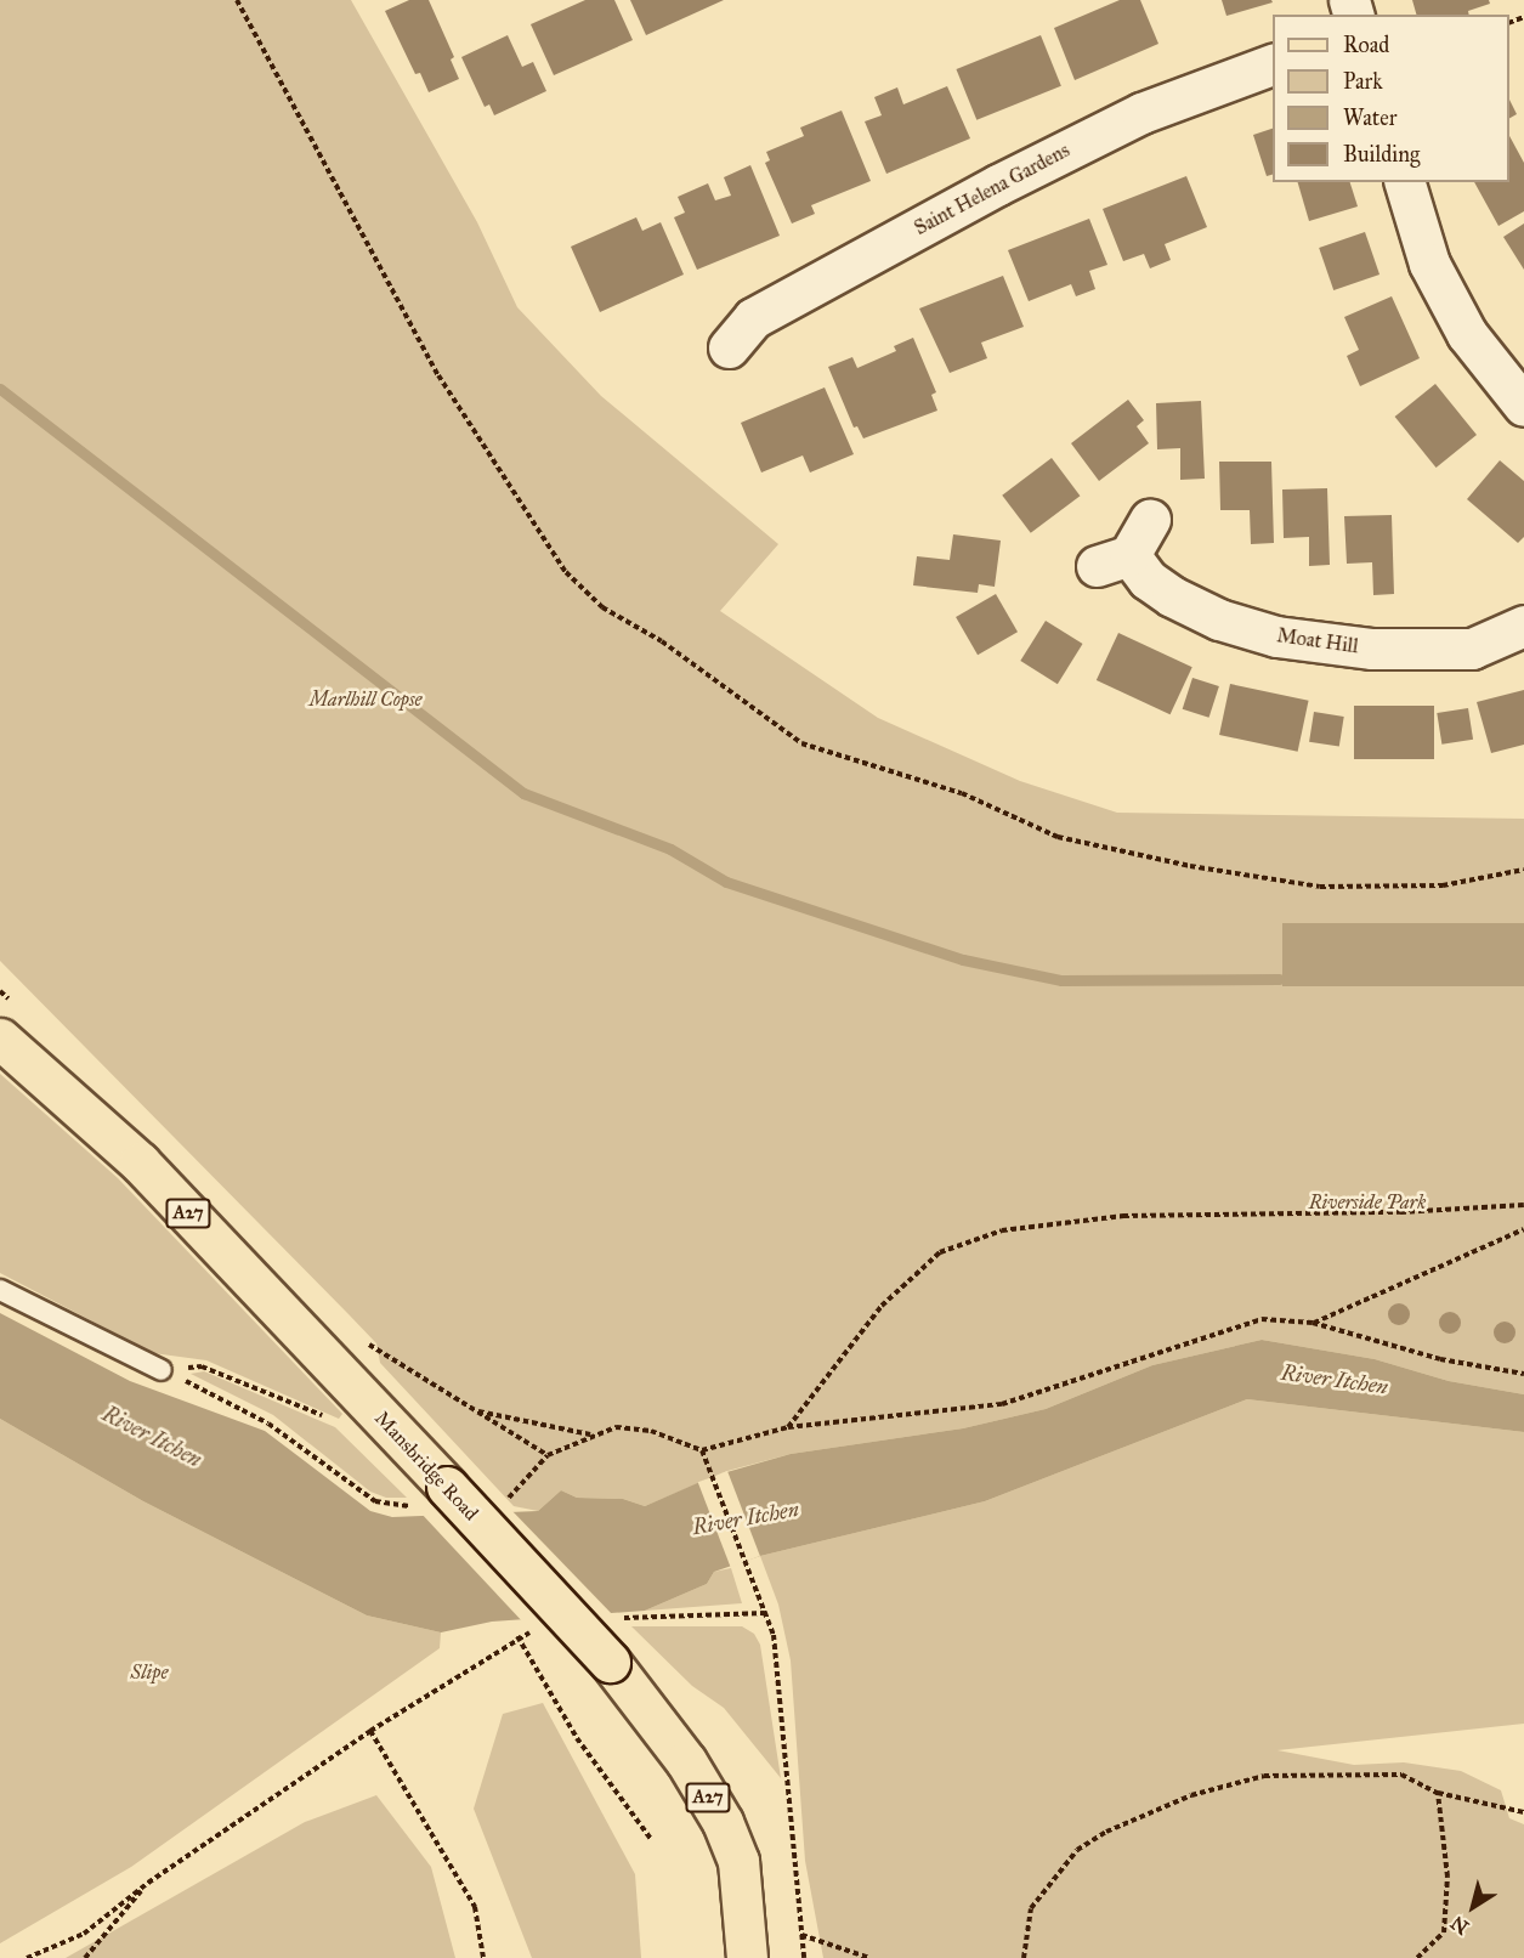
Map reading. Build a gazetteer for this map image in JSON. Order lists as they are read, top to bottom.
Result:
{
  "streets": {
    "main road": ["A27", "Mansbridge Road"],
    "street": ["Saint Helena Gardens", "Moat Hill"]
  },
  "water": ["River Itchen"],
  "parks": ["Marlhill Copse", "Riverside Park", "Slipe"],
  "legend": [
    "Road",
    "Park",
    "Water",
    "Building"
  ],
  "north": "bottom left"
}
